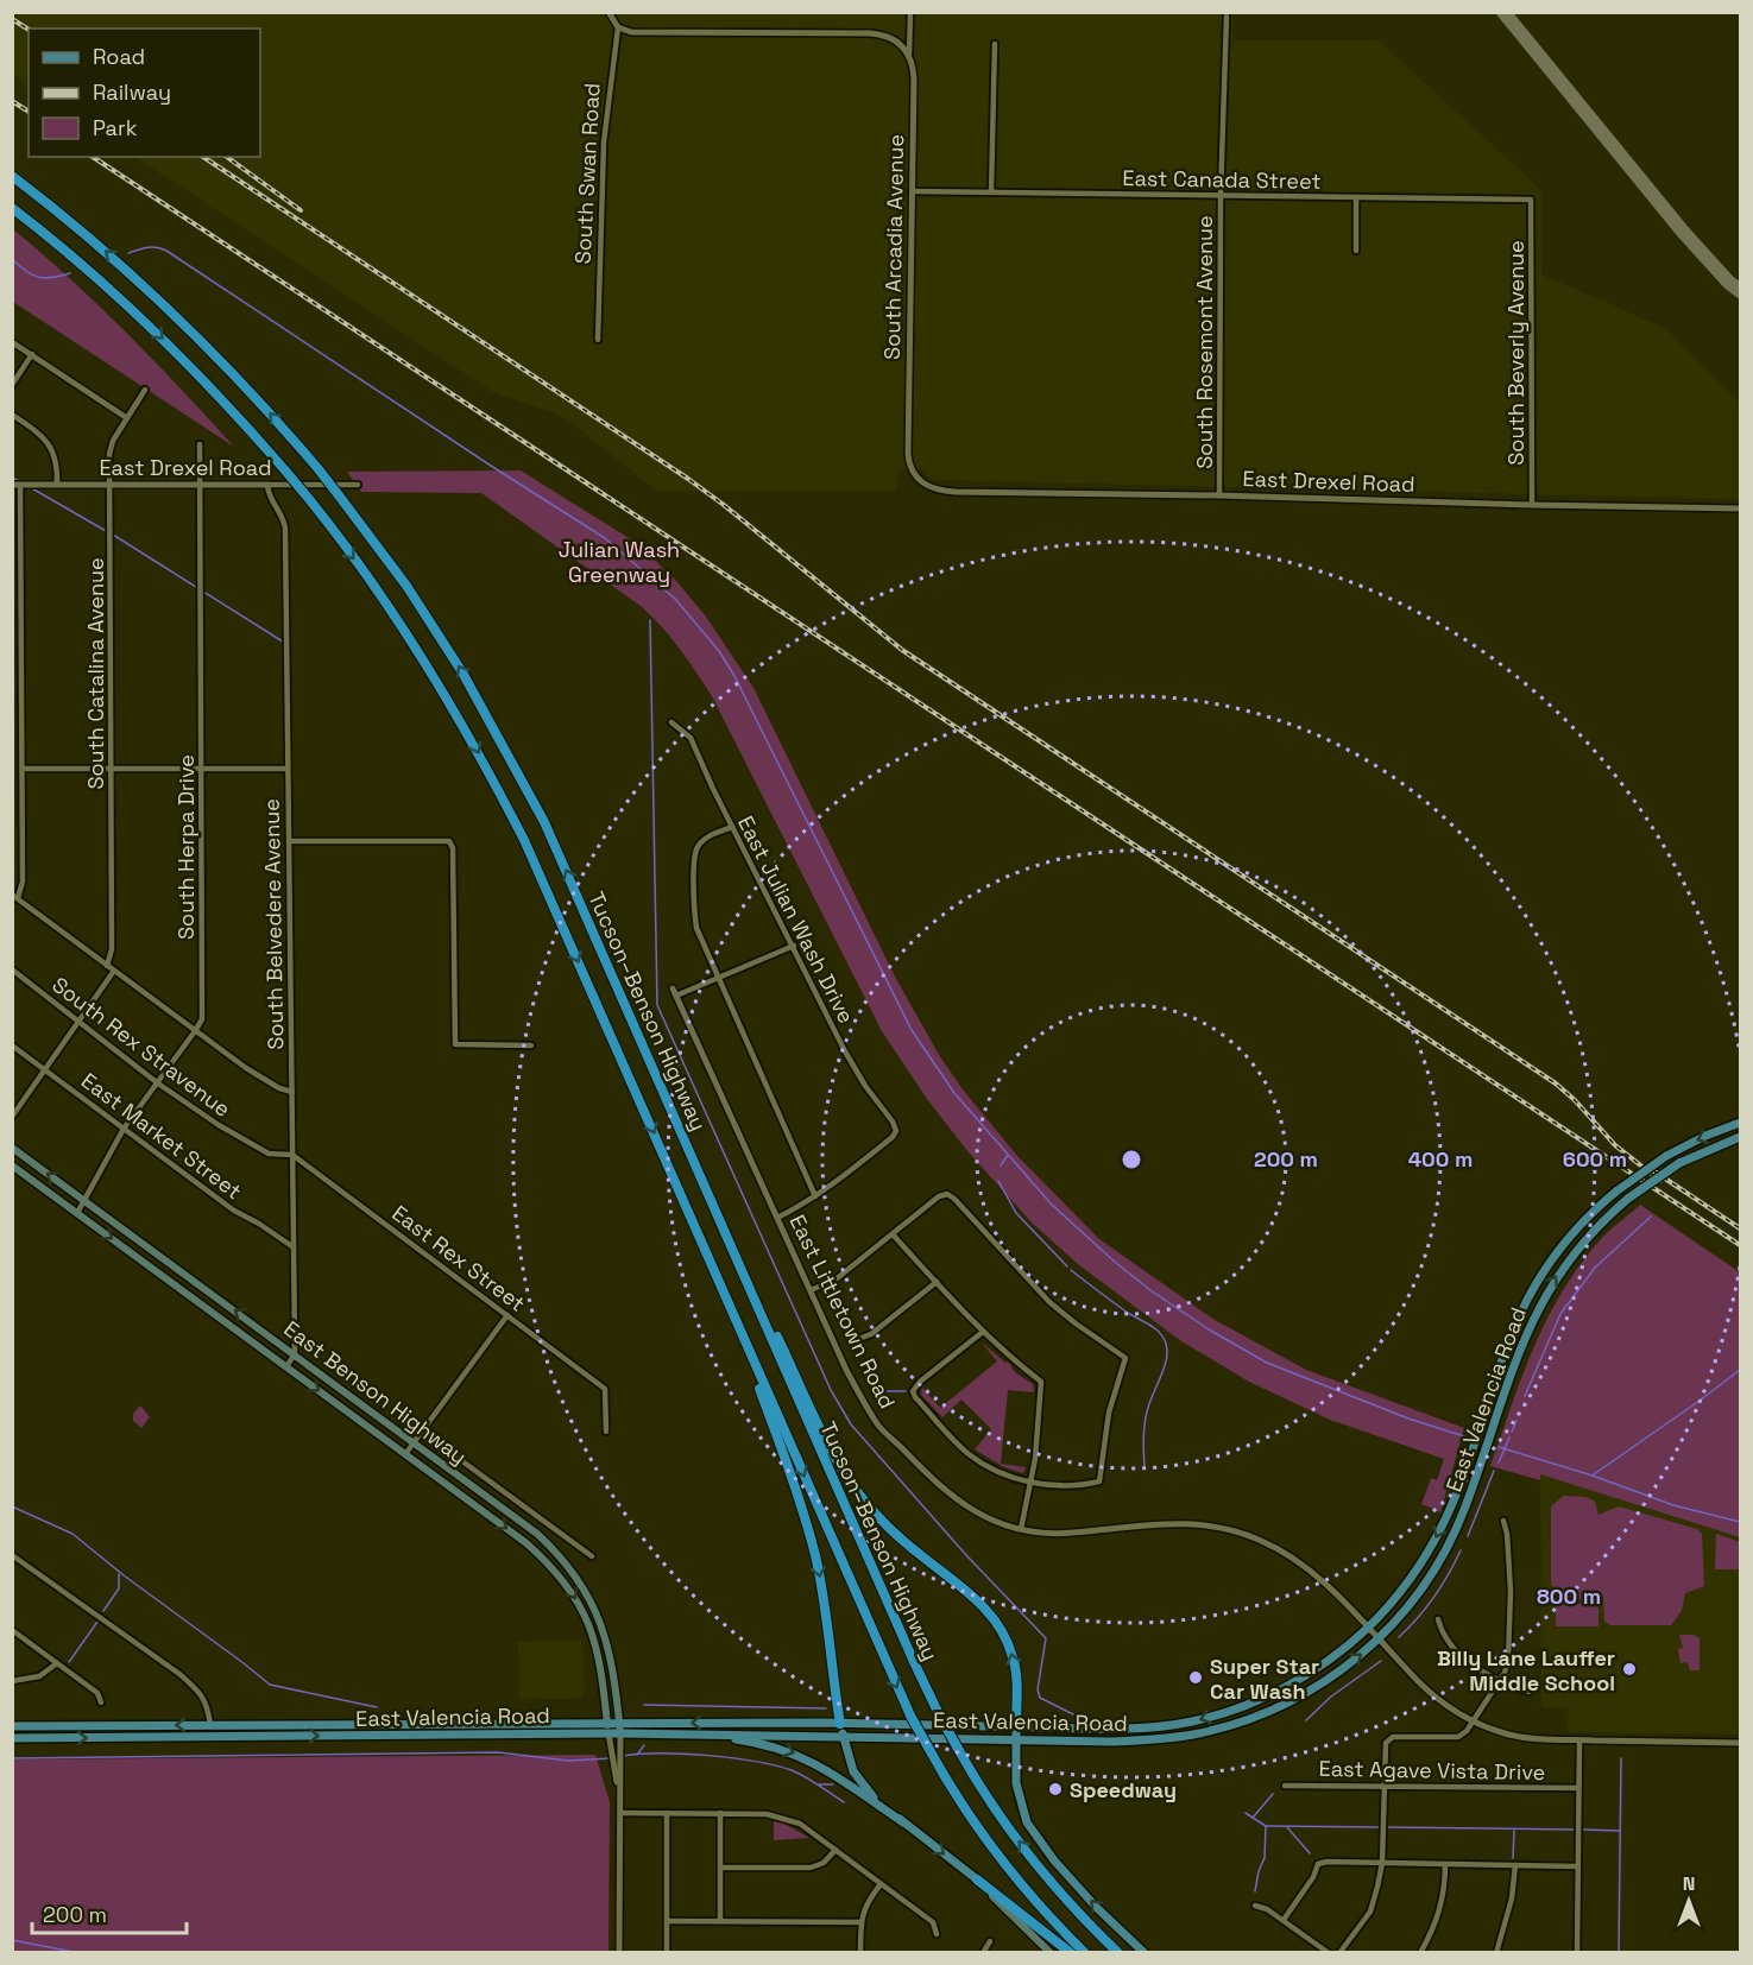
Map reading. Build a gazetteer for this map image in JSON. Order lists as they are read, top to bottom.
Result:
{
  "streets": {
    "highway": ["Tucson–Benson Highway"],
    "main road": ["East Benson Highway", "East Valencia Road"],
    "street": [
      "South Swan Road",
      "East Canada Street",
      "South Arcadia Avenue",
      "South Rosemont Avenue",
      "South Beverly Avenue",
      "East Drexel Road",
      "South Catalina Avenue",
      "South Herpa Drive",
      "East Julian Wash Drive",
      "South Belvedere Avenue",
      "South Rex Stravenue",
      "East Market Street",
      "East Rex Street",
      "East Littletown Road",
      "East Agave Vista Drive"
    ]
  },
  "crossings": [
    ["East Canada Street", "South Arcadia Avenue"],
    ["East Canada Street", "South Rosemont Avenue"],
    ["East Canada Street", "South Beverly Avenue"],
    ["South Arcadia Avenue", "East Drexel Road"],
    ["South Rosemont Avenue", "East Drexel Road"],
    ["South Beverly Avenue", "East Drexel Road"],
    ["East Drexel Road", "South Catalina Avenue"],
    ["East Drexel Road", "South Herpa Drive"],
    ["East Drexel Road", "South Belvedere Avenue"],
    ["South Herpa Drive", "South Rex Stravenue"],
    ["South Herpa Drive", "East Market Street"],
    ["South Herpa Drive", "East Benson Highway"],
    ["South Belvedere Avenue", "South Rex Stravenue"],
    ["South Belvedere Avenue", "East Market Street"],
    ["South Belvedere Avenue", "East Rex Street"],
    ["South Belvedere Avenue", "East Benson Highway"],
    ["South Rex Stravenue", "East Rex Street"],
    ["East Littletown Road", "East Valencia Road"],
    ["East Benson Highway", "East Valencia Road"]
  ],
  "parks": ["Julian Wash Greenway"],
  "places": ["Billy Lane Lauffer Middle School", "Super Star Car Wash", "Speedway"],
  "legend": ["Road", "Railway", "Park"],
  "scale_bar": "200 m",
  "north": "top",
  "rings": [
    "200 m",
    "400 m",
    "600 m",
    "800 m"
  ]
}
